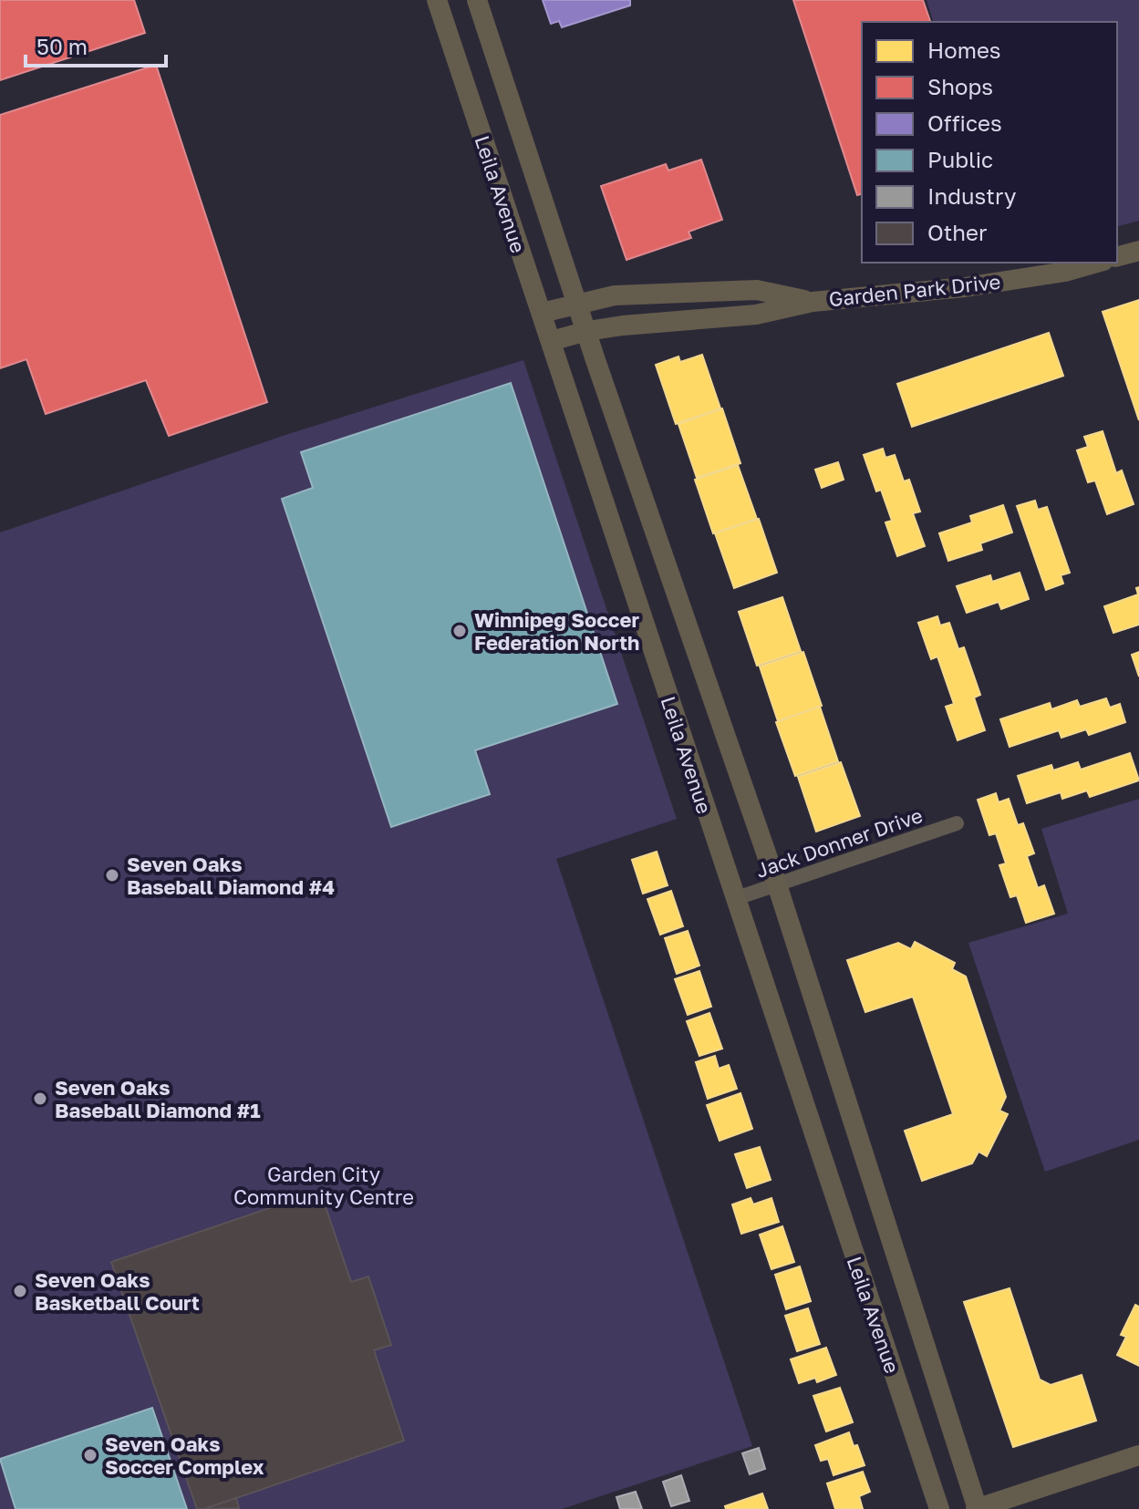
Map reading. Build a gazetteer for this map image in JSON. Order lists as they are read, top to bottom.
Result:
{
  "streets": {
    "main road": ["Leila Avenue", "Garden Park Drive"],
    "street": ["Jack Donner Drive"]
  },
  "crossings": [
    ["Leila Avenue", "Garden Park Drive"],
    ["Leila Avenue", "Jack Donner Drive"]
  ],
  "parks": ["Garden City Community Centre"],
  "places": [
    "Winnipeg Soccer Federation North",
    "Seven Oaks Baseball Diamond #4",
    "Seven Oaks Baseball Diamond #1",
    "Seven Oaks Basketball Court",
    "Seven Oaks Soccer Complex"
  ],
  "legend": [
    "Homes",
    "Shops",
    "Offices",
    "Public",
    "Industry",
    "Other"
  ],
  "scale_bar": "50 m"
}
